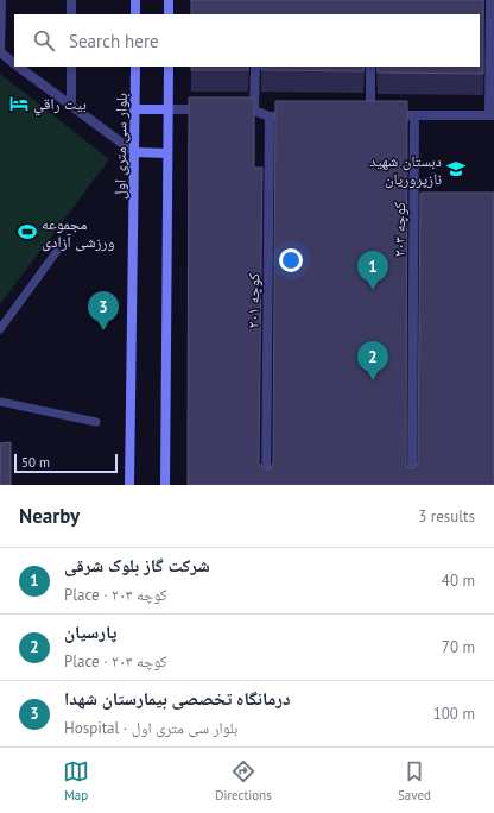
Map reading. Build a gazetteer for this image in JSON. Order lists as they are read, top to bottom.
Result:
{
  "streets": {
    "main road": ["بلوار سی متری اول"],
    "street": ["کوچه ۲۰۳", "کوچه ۲۰۱"]
  },
  "places": {
    "hotel": ["بيت راقي"],
    "school or university": ["دبستان شهید نازپروریان"],
    "sports": ["مجموعه ورزشی آزادی"]
  },
  "scale_bar": "50 m",
  "page": {
    "search": "Search here",
    "pins": ["1", "3", "2"],
    "scale": "50 m",
    "heading": ["Nearby", "3 results"],
    "list": [
      {
        "mark": "1",
        "name": "شرکت گاز بلوک شرقی",
        "note": "Place · کوچه ۲۰۳",
        "value": "40 m"
      },
      {
        "mark": "2",
        "name": "پارسیان",
        "note": "Place · کوچه ۲۰۳",
        "value": "70 m"
      },
      {
        "mark": "3",
        "name": "درمانگاه تخصصی بیمارستان شهدا",
        "note": "Hospital · بلوار سی متری اول",
        "value": "100 m"
      }
    ],
    "nav": ["Map", "Directions", "Saved"]
  }
}
